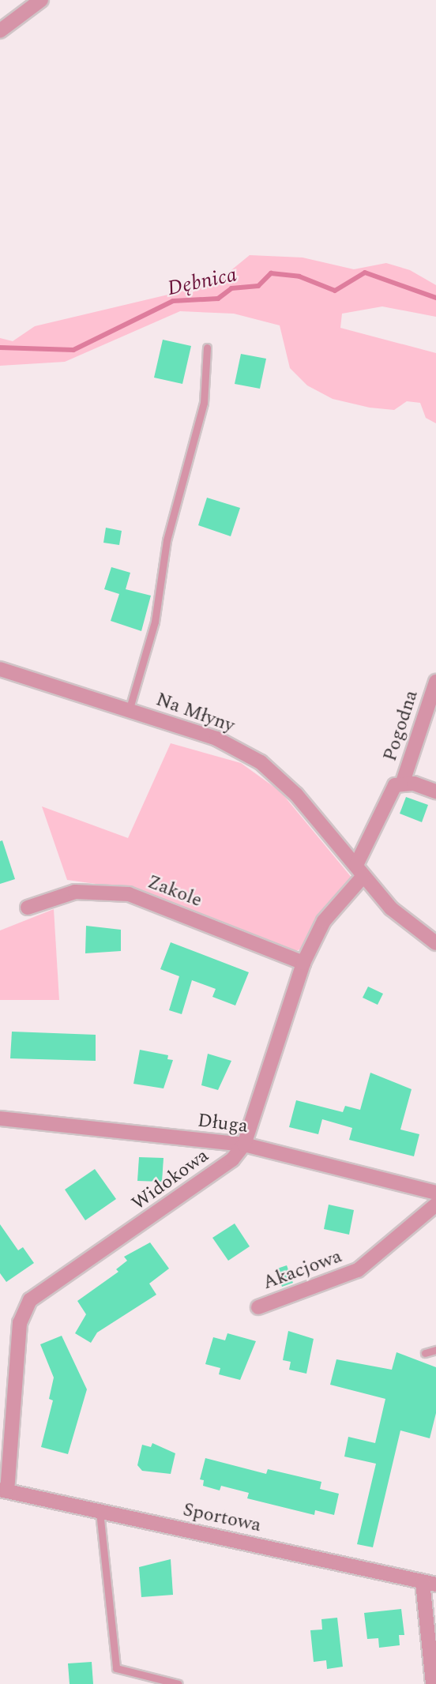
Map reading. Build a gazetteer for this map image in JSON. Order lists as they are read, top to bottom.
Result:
{
  "streets": {
    "street": [
      "Na Młyny",
      "Pogodna",
      "Zakole",
      "Długa",
      "Widokowa",
      "Akacjowa",
      "Sportowa"
    ]
  },
  "crossings": [
    ["Na Młyny", "Widokowa"],
    ["Pogodna", "Widokowa"],
    ["Zakole", "Widokowa"],
    ["Długa", "Widokowa"],
    ["Widokowa", "Sportowa"]
  ],
  "water": ["Dębnica"]
}
